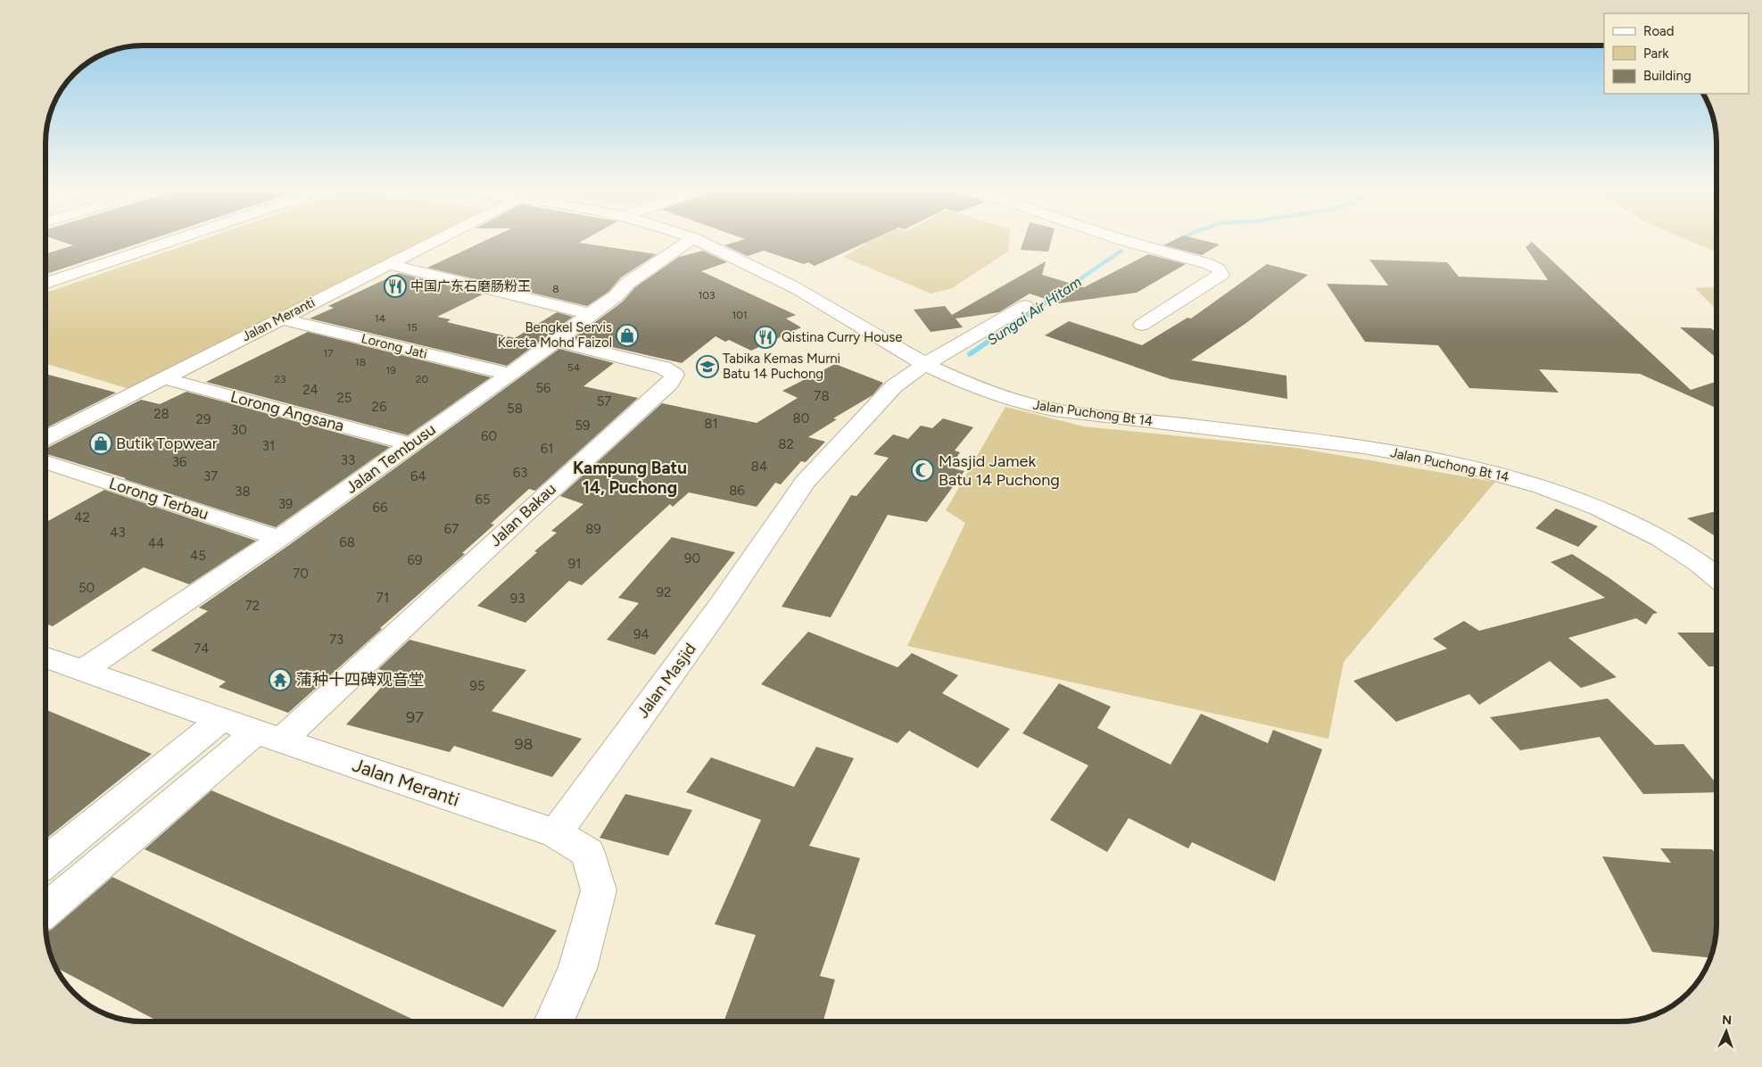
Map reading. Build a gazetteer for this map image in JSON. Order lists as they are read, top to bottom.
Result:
{
  "streets": {
    "street": [
      "Jalan Meranti",
      "Lorong Jati",
      "Lorong Angsana",
      "Jalan Puchong Bt 14",
      "Jalan Tembusu",
      "Lorong Terbau",
      "Jalan Bakau",
      "Jalan Masjid"
    ]
  },
  "crossings": [
    ["Jalan Meranti", "Lorong Jati"],
    ["Jalan Meranti", "Lorong Angsana"],
    ["Jalan Meranti", "Jalan Tembusu"],
    ["Jalan Meranti", "Jalan Bakau"],
    ["Jalan Meranti", "Jalan Masjid"],
    ["Lorong Jati", "Jalan Tembusu"],
    ["Lorong Angsana", "Jalan Tembusu"],
    ["Jalan Puchong Bt 14", "Jalan Tembusu"],
    ["Jalan Puchong Bt 14", "Jalan Masjid"],
    ["Jalan Tembusu", "Lorong Terbau"],
    ["Jalan Tembusu", "Jalan Bakau"]
  ],
  "districts": ["Kampung Batu 14, Puchong"],
  "water": ["Sungai Air Hitam"],
  "places": {
    "restaurant": ["中国广东石磨肠粉王", "Qistina Curry House"],
    "shop": ["Bengkel Servis Kereta Mohd Faizol", "Butik Topwear"],
    "school or university": ["Tabika Kemas Murni Batu 14 Puchong"],
    "mosque": ["Masjid Jamek Batu 14 Puchong"],
    "temple": ["蒲种十四碑观音堂"]
  },
  "house_numbers": [
    "8",
    "103",
    "101",
    "14",
    "15",
    "17",
    "18",
    "54",
    "19",
    "23",
    "20",
    "56",
    "24",
    "78",
    "25",
    "57",
    "26",
    "58",
    "28",
    "80",
    "29",
    "81",
    "59",
    "30",
    "60",
    "82",
    "31",
    "61",
    "33",
    "36",
    "84",
    "63",
    "37",
    "64",
    "86",
    "38",
    "65",
    "39",
    "66",
    "42",
    "67",
    "89",
    "43",
    "68",
    "44",
    "45",
    "90",
    "69",
    "91",
    "70",
    "50",
    "92",
    "71",
    "93",
    "72",
    "94",
    "73",
    "74",
    "95",
    "97",
    "98"
  ],
  "legend": ["Road", "Park", "Building"],
  "north": "top"
}
